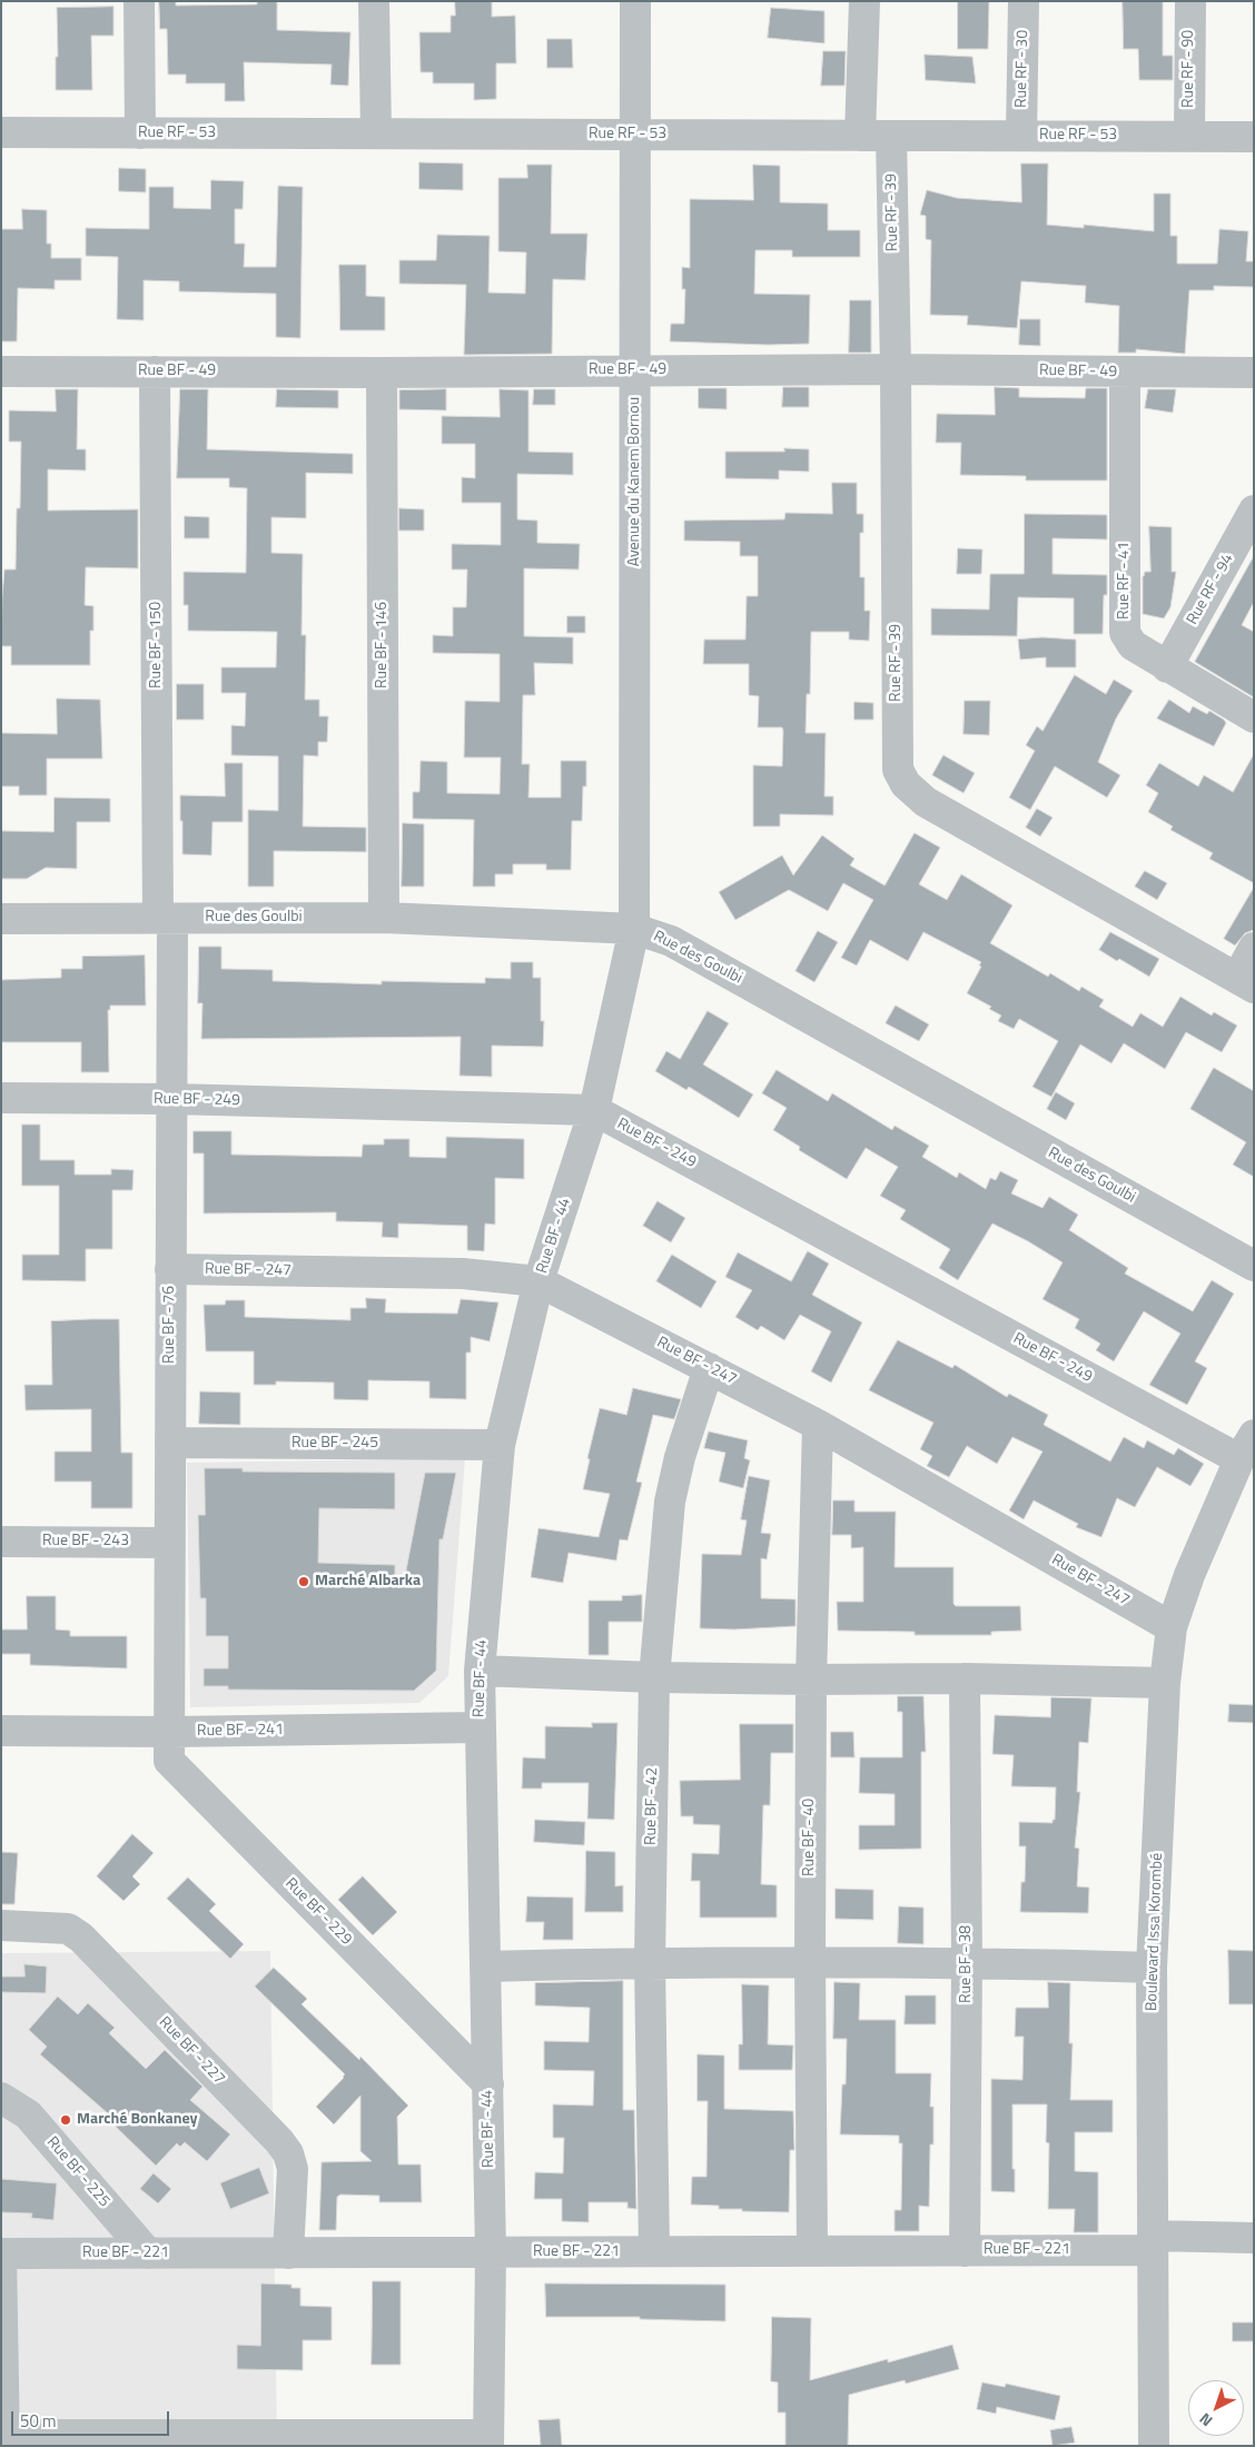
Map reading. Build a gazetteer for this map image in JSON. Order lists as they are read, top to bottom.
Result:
{
  "streets": {
    "street": [
      "Rue RF - 30",
      "Rue RF - 90",
      "Rue RF - 53",
      "Rue RF - 39",
      "Rue BF - 49",
      "Avenue du Kanem Bornou",
      "Rue RF - 41",
      "Rue RF - 94",
      "Rue BF - 150",
      "Rue BF - 146",
      "Rue des Goulbi",
      "Rue BF - 249",
      "Rue BF - 44",
      "Rue BF - 247",
      "Rue BF - 76",
      "Rue BF - 245",
      "Rue BF - 243",
      "Rue BF - 241",
      "Rue BF - 42",
      "Rue BF - 40",
      "Rue BF - 229",
      "Boulevard Issa Korombé",
      "Rue BF - 38",
      "Rue BF - 227",
      "Rue BF - 225",
      "Rue BF - 221"
    ]
  },
  "crossings": [
    ["Rue RF - 30", "Rue RF - 53"],
    ["Rue RF - 90", "Rue RF - 53"],
    ["Rue RF - 53", "Rue RF - 39"],
    ["Rue RF - 53", "Avenue du Kanem Bornou"],
    ["Rue RF - 39", "Rue BF - 49"],
    ["Rue BF - 49", "Avenue du Kanem Bornou"],
    ["Rue BF - 49", "Rue RF - 41"],
    ["Rue BF - 49", "Rue BF - 150"],
    ["Rue BF - 49", "Rue BF - 146"],
    ["Avenue du Kanem Bornou", "Rue des Goulbi"],
    ["Avenue du Kanem Bornou", "Rue BF - 44"],
    ["Rue RF - 41", "Rue RF - 94"],
    ["Rue BF - 150", "Rue des Goulbi"],
    ["Rue BF - 150", "Rue BF - 76"],
    ["Rue BF - 146", "Rue des Goulbi"],
    ["Rue des Goulbi", "Rue BF - 44"],
    ["Rue des Goulbi", "Rue BF - 76"],
    ["Rue BF - 249", "Rue BF - 44"],
    ["Rue BF - 249", "Rue BF - 76"],
    ["Rue BF - 249", "Boulevard Issa Korombé"],
    ["Rue BF - 44", "Rue BF - 247"],
    ["Rue BF - 44", "Rue BF - 245"],
    ["Rue BF - 44", "Rue BF - 241"],
    ["Rue BF - 44", "Rue BF - 229"],
    ["Rue BF - 44", "Rue BF - 221"],
    ["Rue BF - 247", "Rue BF - 76"],
    ["Rue BF - 247", "Rue BF - 42"],
    ["Rue BF - 247", "Rue BF - 40"],
    ["Rue BF - 247", "Boulevard Issa Korombé"],
    ["Rue BF - 76", "Rue BF - 245"],
    ["Rue BF - 76", "Rue BF - 243"],
    ["Rue BF - 76", "Rue BF - 241"],
    ["Rue BF - 76", "Rue BF - 229"],
    ["Rue BF - 241", "Rue BF - 229"],
    ["Rue BF - 42", "Rue BF - 221"],
    ["Rue BF - 40", "Rue BF - 221"],
    ["Boulevard Issa Korombé", "Rue BF - 221"],
    ["Rue BF - 38", "Rue BF - 221"],
    ["Rue BF - 227", "Rue BF - 221"],
    ["Rue BF - 225", "Rue BF - 221"]
  ],
  "places": ["Marché Albarka", "Marché Bonkaney"],
  "scale_bar": "50 m",
  "north": "bottom left"
}
